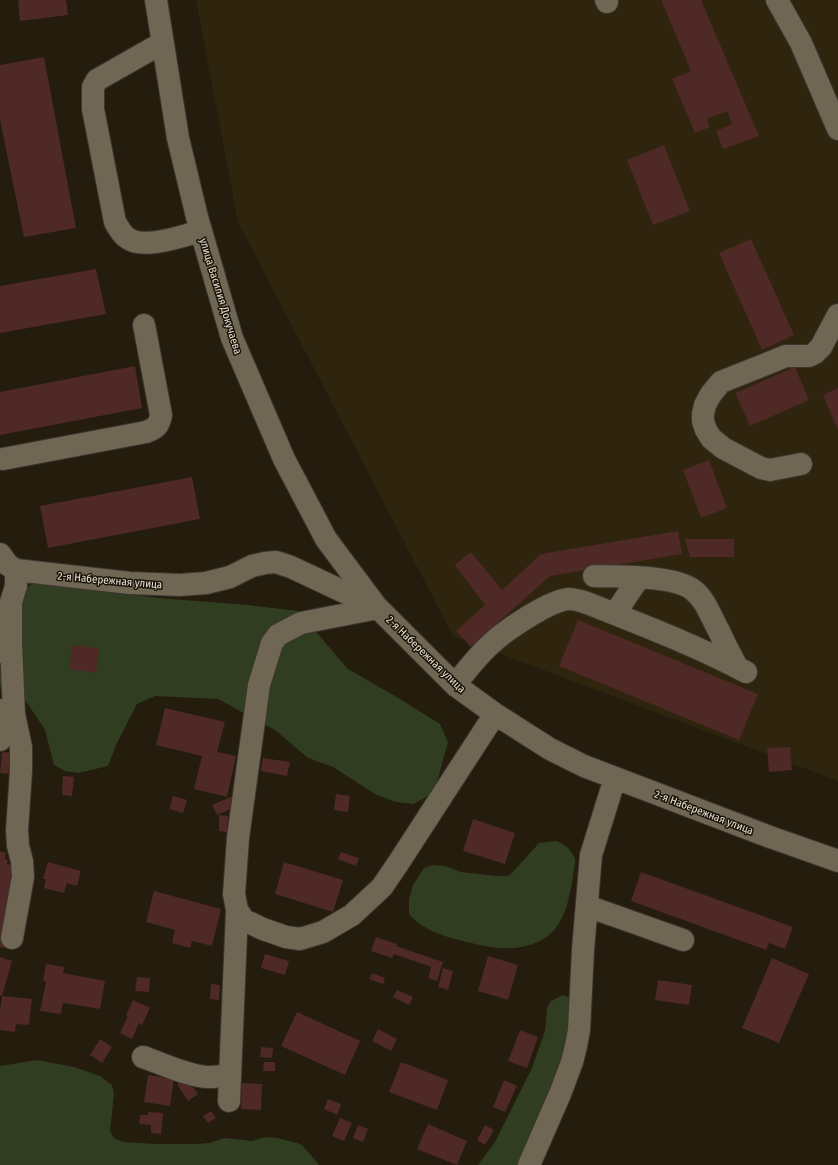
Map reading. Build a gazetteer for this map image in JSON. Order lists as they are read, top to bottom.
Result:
{
  "streets": {
    "street": ["улица Василия Докучаева", "2-я Набережная улица"]
  },
  "crossings": [
    ["улица Василия Докучаева", "2-я Набережная улица"]
  ]
}
